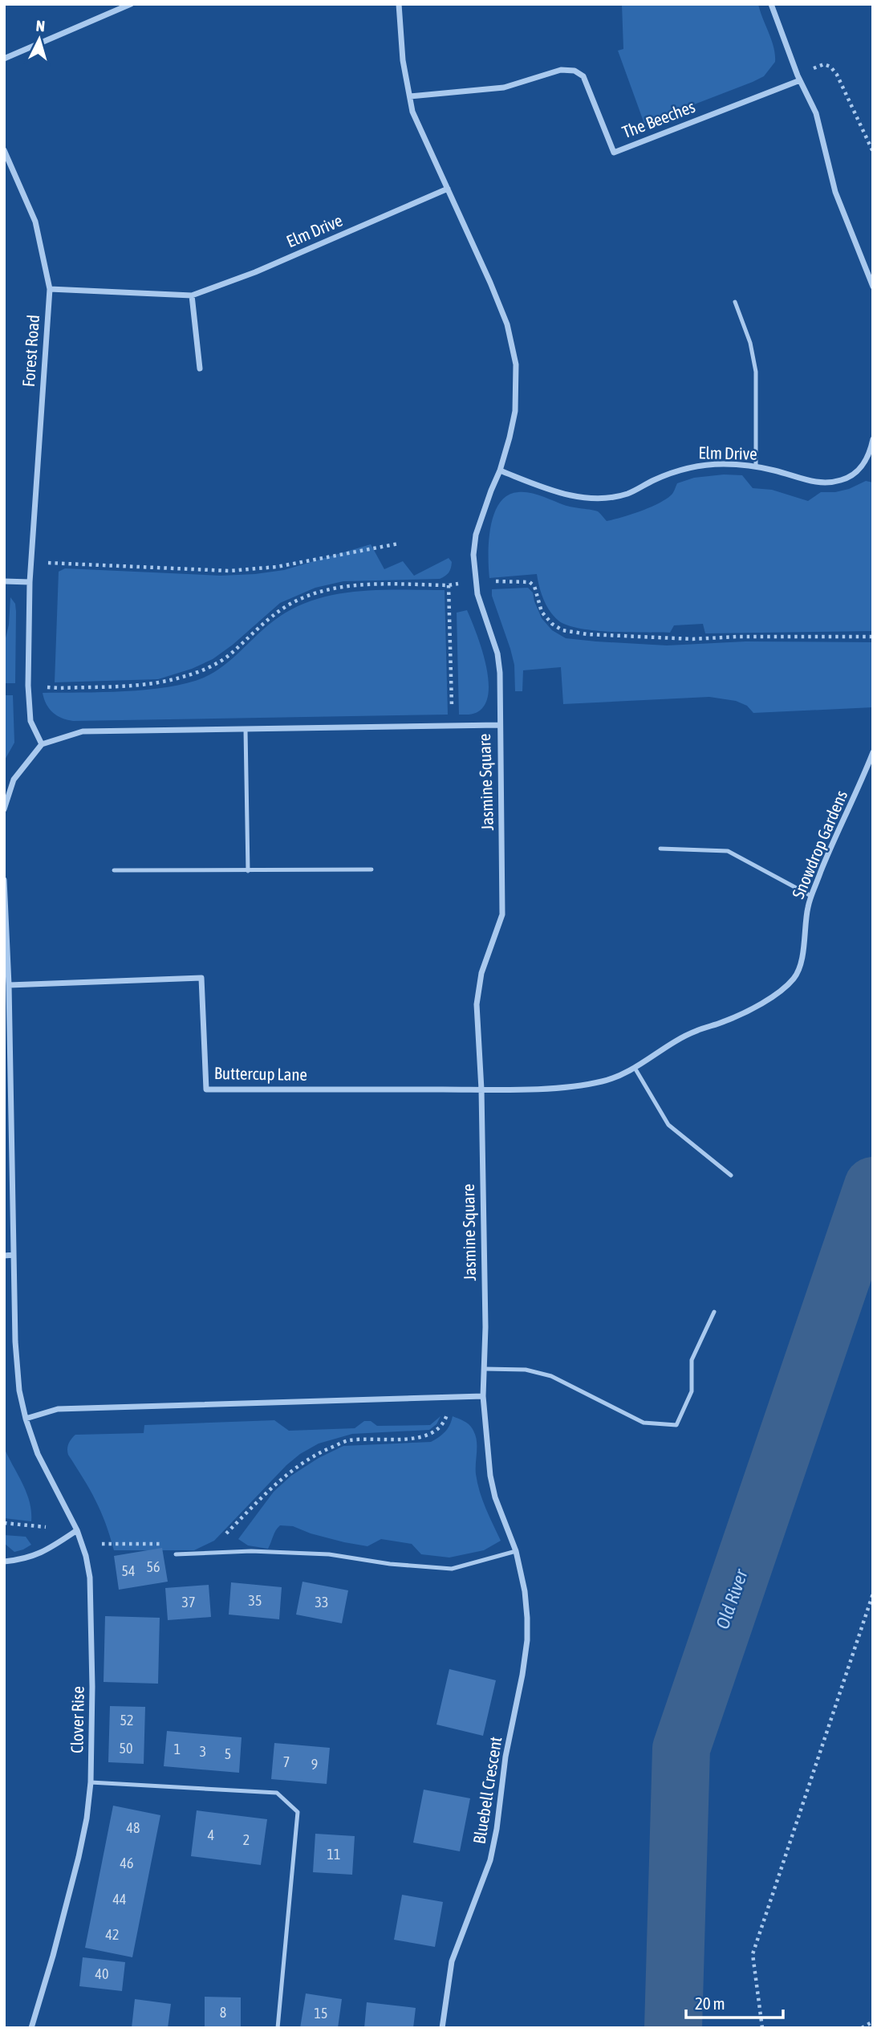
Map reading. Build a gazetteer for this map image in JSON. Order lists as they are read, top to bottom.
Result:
{
  "streets": {
    "street": [
      "The Beeches",
      "Elm Drive",
      "Forest Road",
      "Jasmine Square",
      "Snowdrop Gardens",
      "Buttercup Lane",
      "Clover Rise",
      "Bluebell Crescent"
    ]
  },
  "crossings": [
    ["Elm Drive", "Forest Road"],
    ["Forest Road", "Jasmine Square"],
    ["Jasmine Square", "Snowdrop Gardens"],
    ["Jasmine Square", "Buttercup Lane"],
    ["Jasmine Square", "Bluebell Crescent"],
    ["Snowdrop Gardens", "Buttercup Lane"]
  ],
  "water": ["Old River"],
  "house_numbers": [
    "56",
    "54",
    "35",
    "37",
    "33",
    "52",
    "50",
    "1",
    "3",
    "5",
    "7",
    "9",
    "48",
    "4",
    "2",
    "11",
    "46",
    "44",
    "42",
    "40",
    "8",
    "15"
  ],
  "scale_bar": "20 m",
  "north": "top"
}
